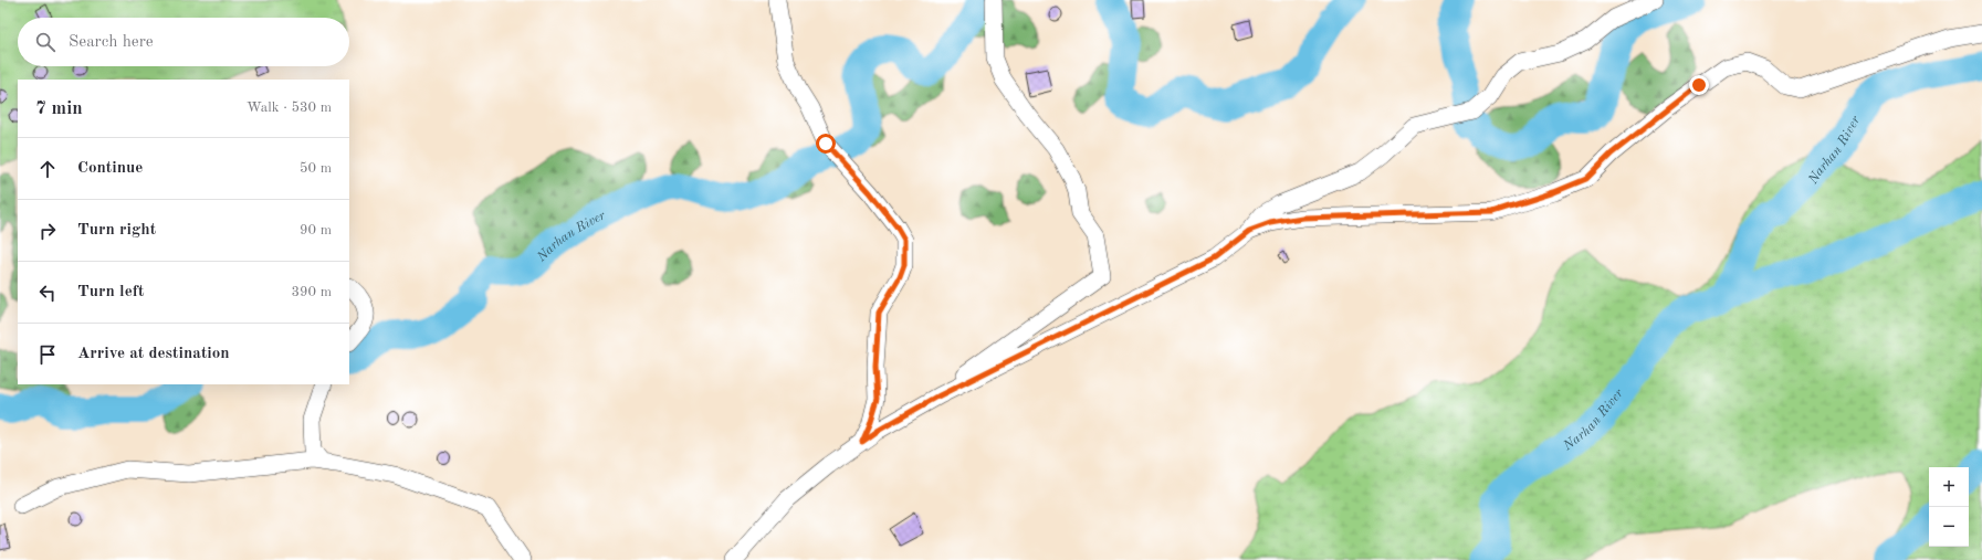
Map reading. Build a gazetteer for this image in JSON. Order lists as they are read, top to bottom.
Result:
{
  "water": ["Narhan River"],
  "page": {
    "search": "Search here",
    "heading": ["7 min", "Walk · 530 m"],
    "list": [
      ["Continue", "50 m"],
      ["Turn right", "90 m"],
      ["Turn left", "390 m"],
      "Arrive at destination"
    ],
    "map_buttons": ["+", "−"]
  }
}
